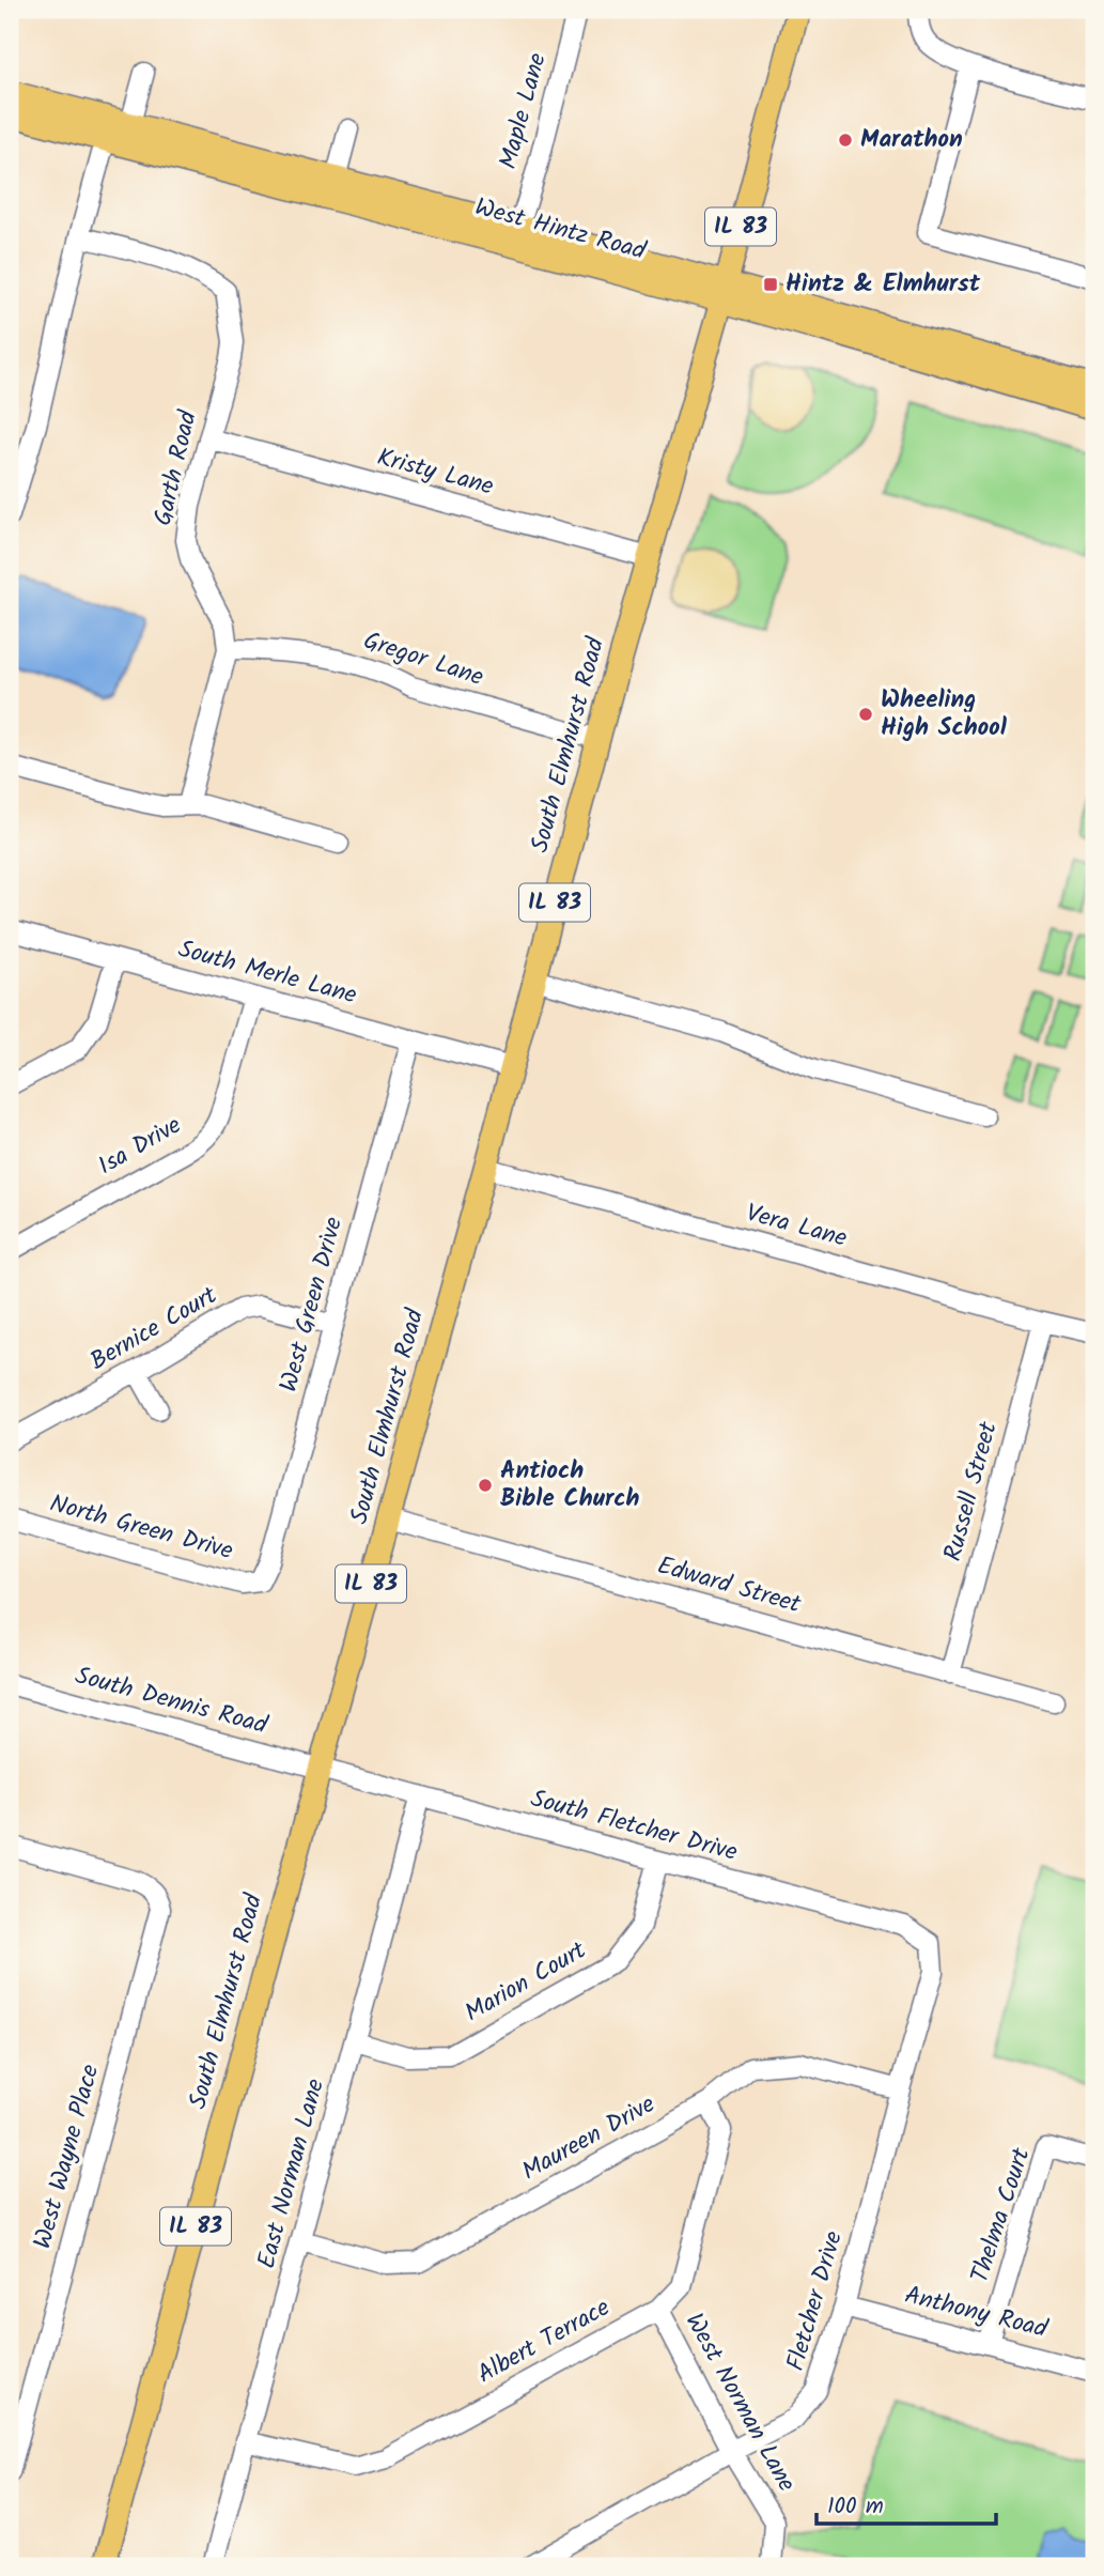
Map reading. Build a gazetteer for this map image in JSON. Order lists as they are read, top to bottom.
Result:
{
  "streets": {
    "main road": ["IL 83", "West Hintz Road", "South Elmhurst Road"],
    "street": [
      "Maple Lane",
      "Garth Road",
      "Kristy Lane",
      "Gregor Lane",
      "South Merle Lane",
      "Isa Drive",
      "Vera Lane",
      "West Green Drive",
      "Bernice Court",
      "Russell Street",
      "North Green Drive",
      "Edward Street",
      "South Dennis Road",
      "South Fletcher Drive",
      "Marion Court",
      "Maureen Drive",
      "West Wayne Place",
      "East Norman Lane",
      "Thelma Court",
      "Fletcher Drive",
      "Anthony Road",
      "Albert Terrace",
      "West Norman Lane"
    ]
  },
  "crossings": [
    ["Maple Lane", "West Hintz Road"],
    ["IL 83", "West Hintz Road"],
    ["IL 83", "South Elmhurst Road"],
    ["West Hintz Road", "South Elmhurst Road"],
    ["Garth Road", "Kristy Lane"],
    ["Garth Road", "Gregor Lane"],
    ["Kristy Lane", "South Elmhurst Road"],
    ["Gregor Lane", "South Elmhurst Road"],
    ["South Elmhurst Road", "South Merle Lane"],
    ["South Elmhurst Road", "Vera Lane"],
    ["South Elmhurst Road", "Edward Street"],
    ["South Elmhurst Road", "South Dennis Road"],
    ["South Elmhurst Road", "South Fletcher Drive"],
    ["South Merle Lane", "Isa Drive"],
    ["South Merle Lane", "West Green Drive"],
    ["Vera Lane", "Russell Street"],
    ["West Green Drive", "Bernice Court"],
    ["West Green Drive", "North Green Drive"],
    ["Russell Street", "Edward Street"],
    ["South Dennis Road", "South Fletcher Drive"],
    ["South Fletcher Drive", "Marion Court"],
    ["South Fletcher Drive", "East Norman Lane"],
    ["South Fletcher Drive", "Fletcher Drive"],
    ["Marion Court", "East Norman Lane"],
    ["Maureen Drive", "East Norman Lane"],
    ["Maureen Drive", "Fletcher Drive"],
    ["Maureen Drive", "Albert Terrace"],
    ["East Norman Lane", "Albert Terrace"],
    ["Thelma Court", "Anthony Road"],
    ["Fletcher Drive", "Anthony Road"],
    ["Fletcher Drive", "West Norman Lane"],
    ["Albert Terrace", "West Norman Lane"]
  ],
  "places": {
    "other": ["Marathon", "Wheeling High School", "Antioch Bible Church"],
    "transit": ["Hintz & Elmhurst"]
  },
  "scale_bar": "100 m"
}
